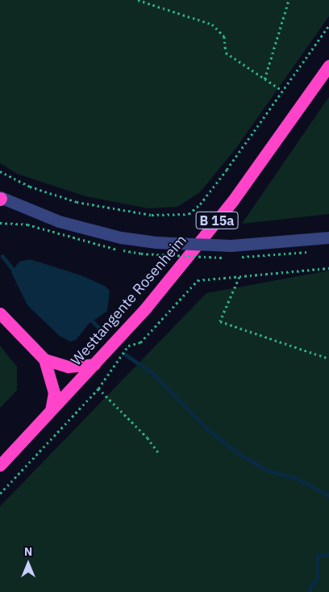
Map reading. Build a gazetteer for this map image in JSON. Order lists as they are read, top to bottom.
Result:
{
  "streets": {
    "highway": ["B 15a", "Westtangente Rosenheim"]
  },
  "north": "top"
}
